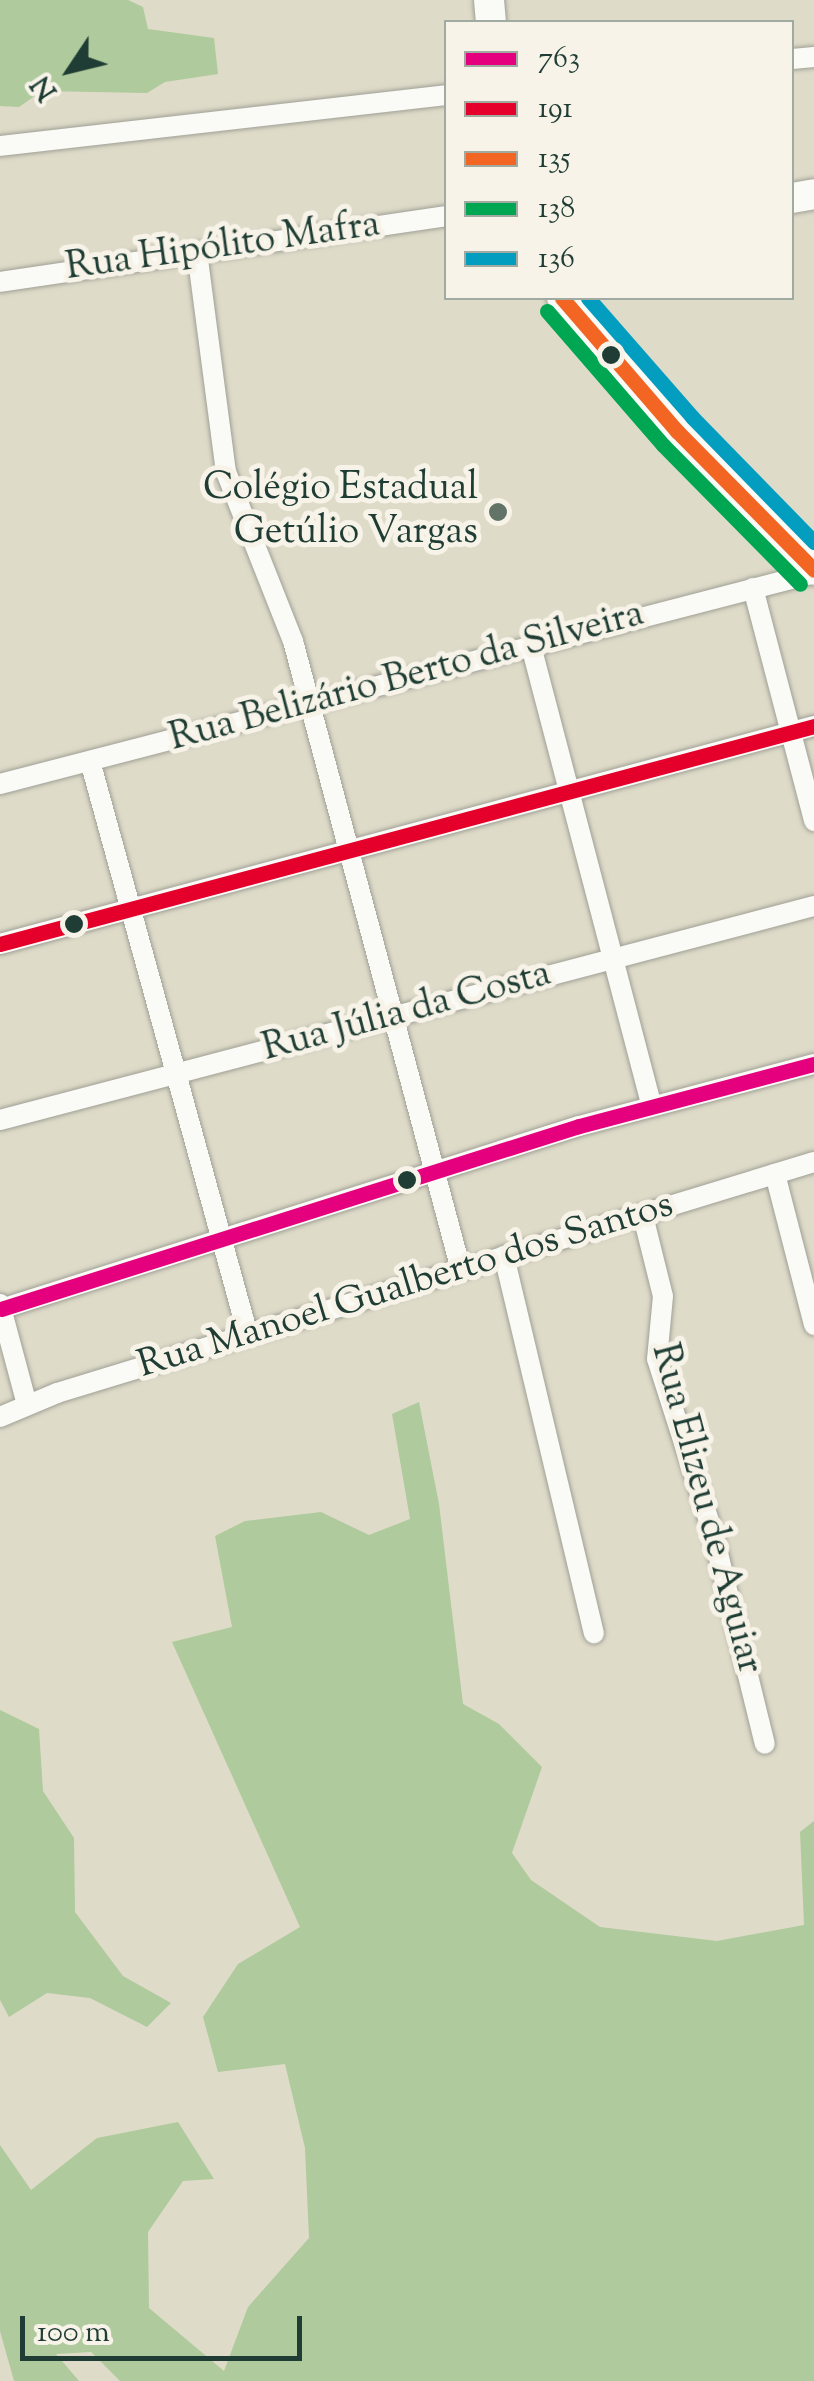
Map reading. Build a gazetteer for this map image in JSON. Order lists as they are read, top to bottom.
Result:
{
  "streets": {
    "street": [
      "Rua Hipólito Mafra",
      "Rua Belizário Berto da Silveira",
      "Rua Júlia da Costa",
      "Rua Manoel Gualberto dos Santos",
      "Rua Elizeu de Aguiar"
    ]
  },
  "crossings": [
    ["Rua Manoel Gualberto dos Santos", "Rua Elizeu de Aguiar"]
  ],
  "places": ["Colégio Estadual Getúlio Vargas"],
  "lines": [
    "transit line 135",
    "transit line 136",
    "transit line 138",
    "transit line 191",
    "transit line 763"
  ],
  "legend": [
    "763",
    "191",
    "135",
    "138",
    "136"
  ],
  "scale_bar": "100 m",
  "north": "bottom left"
}
